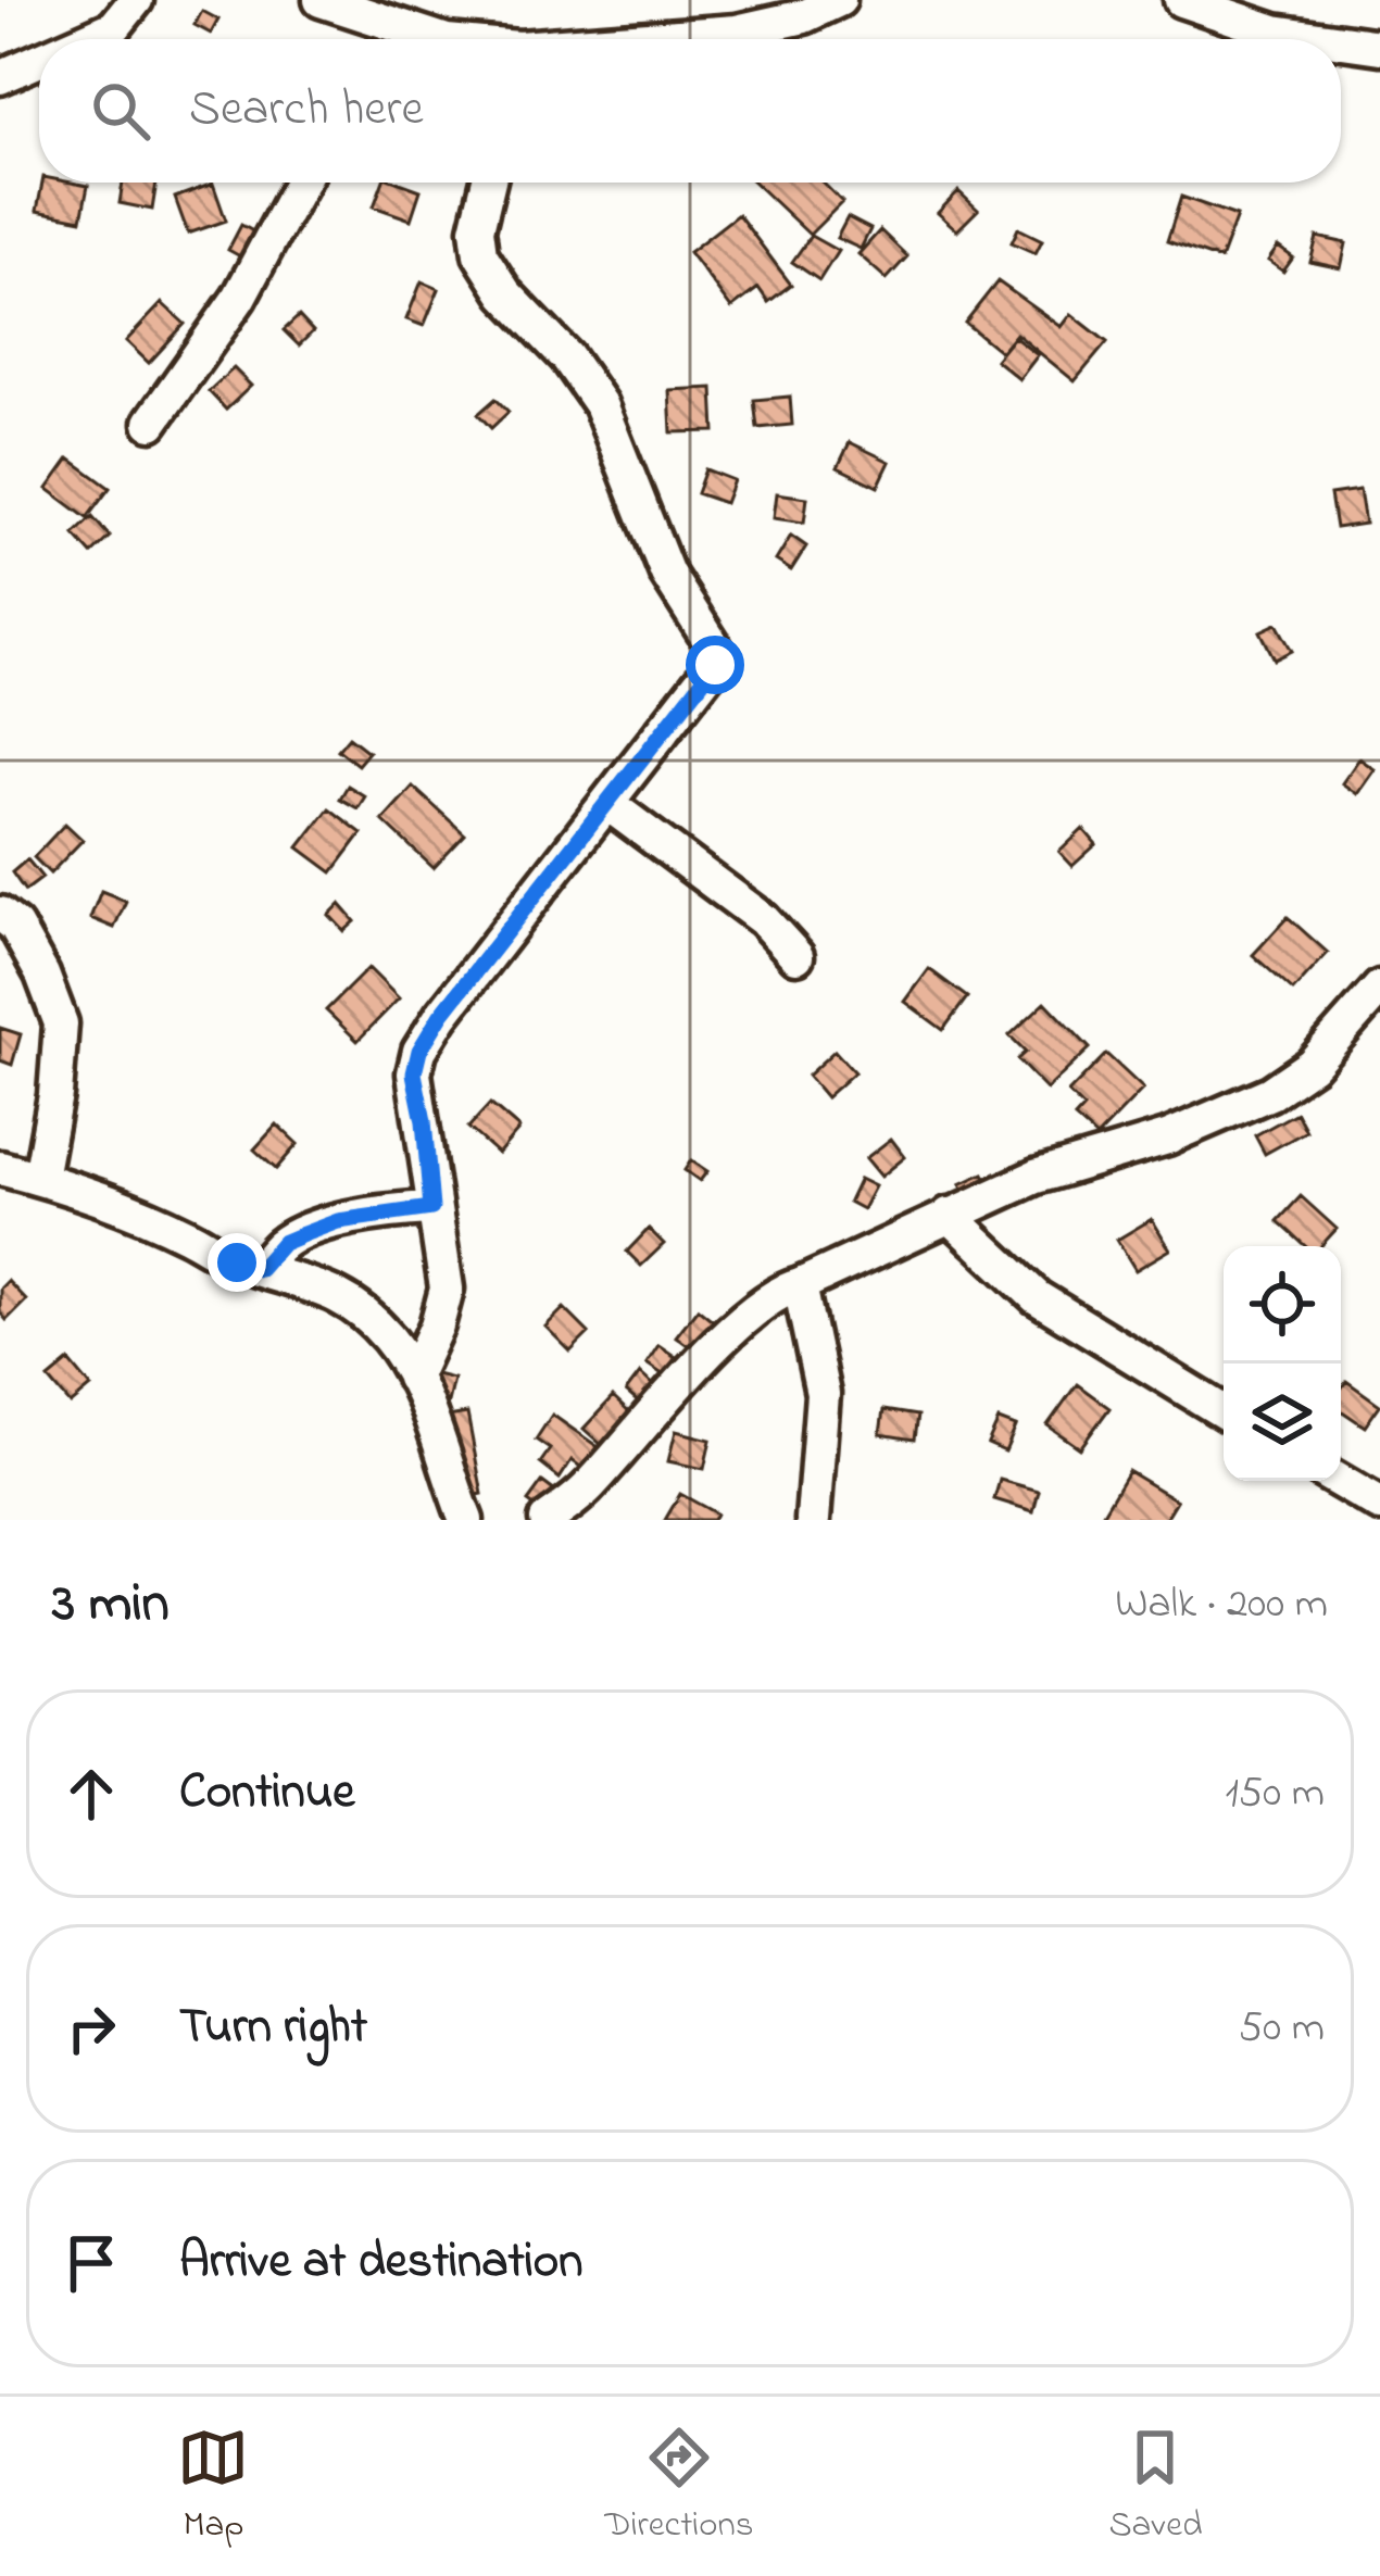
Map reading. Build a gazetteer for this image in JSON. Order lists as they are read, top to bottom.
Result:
{
  "page": {
    "search": "Search here",
    "heading": ["3 min", "Walk · 200 m"],
    "list": [
      ["Continue", "150 m"],
      ["Turn right", "50 m"],
      "Arrive at destination"
    ],
    "nav": ["Map", "Directions", "Saved"]
  }
}
